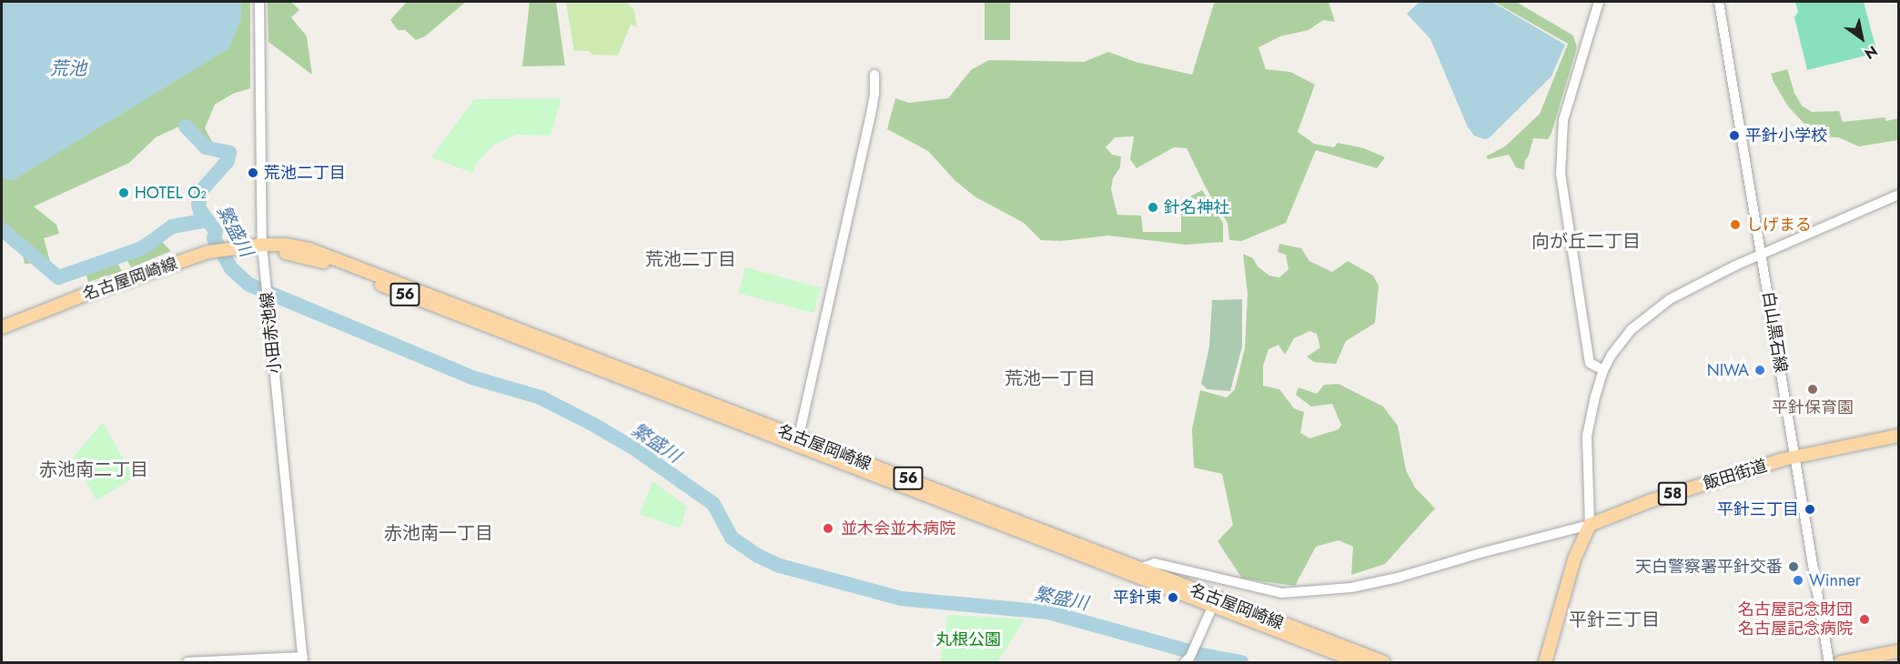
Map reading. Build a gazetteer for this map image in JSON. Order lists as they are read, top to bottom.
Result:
{
  "streets": {
    "main road": [
      "名古屋岡崎線",
      "56",
      "飯田街道",
      "58"
    ],
    "street": ["白山黒石線", "小田赤池線"]
  },
  "crossings": [
    ["名古屋岡崎線", "小田赤池線"],
    ["白山黒石線", "飯田街道"]
  ],
  "districts": [
    "向が丘二丁目",
    "荒池二丁目",
    "荒池一丁目",
    "赤池南二丁目",
    "赤池南一丁目",
    "平針三丁目"
  ],
  "water": ["荒池", "繁盛川"],
  "parks": ["丸根公園"],
  "places": [
    "平針小学校",
    "荒池二丁目",
    "HOTEL O₂",
    "針名神社",
    "しげまる",
    "NIWA",
    "平針保育園",
    "平針三丁目",
    "並木会並木病院",
    "天白警察署平針交番",
    "Winner",
    "平針東",
    "名古屋記念財団 名古屋記念病院"
  ],
  "north": "bottom right"
}
